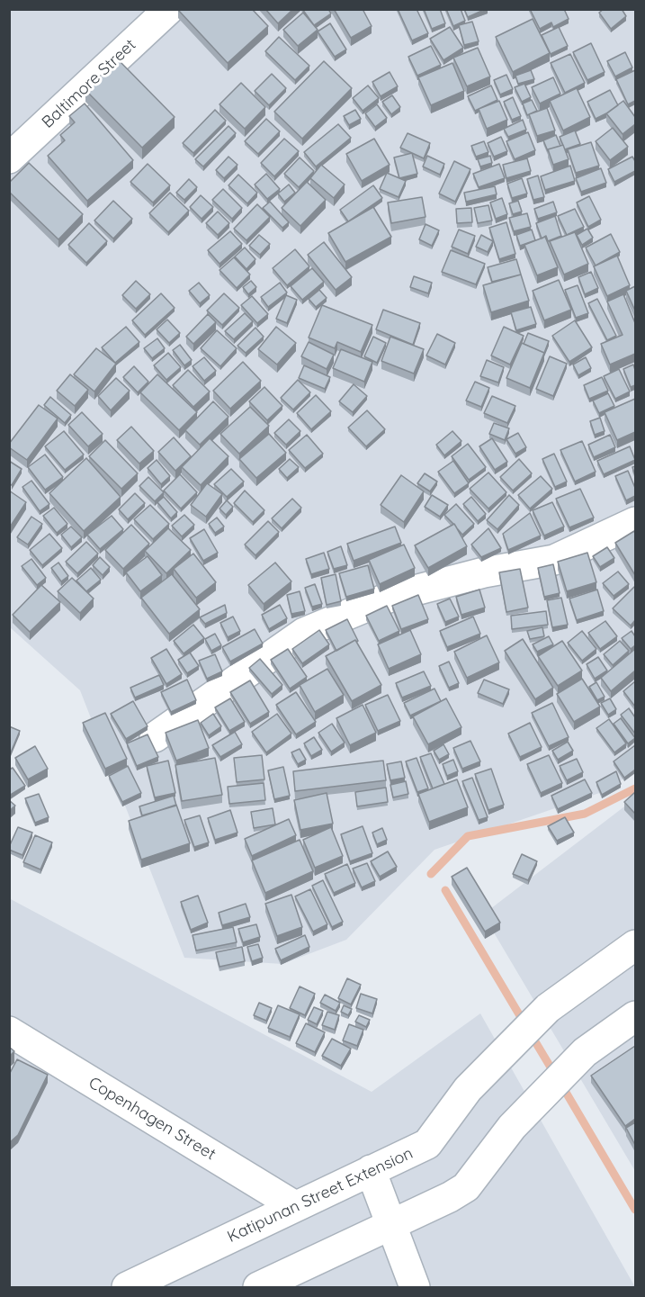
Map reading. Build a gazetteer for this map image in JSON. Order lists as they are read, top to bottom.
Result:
{
  "streets": {
    "street": ["Baltimore Street", "Copenhagen Street", "Katipunan Street Extension"]
  },
  "crossings": [
    ["Copenhagen Street", "Katipunan Street Extension"]
  ]
}
